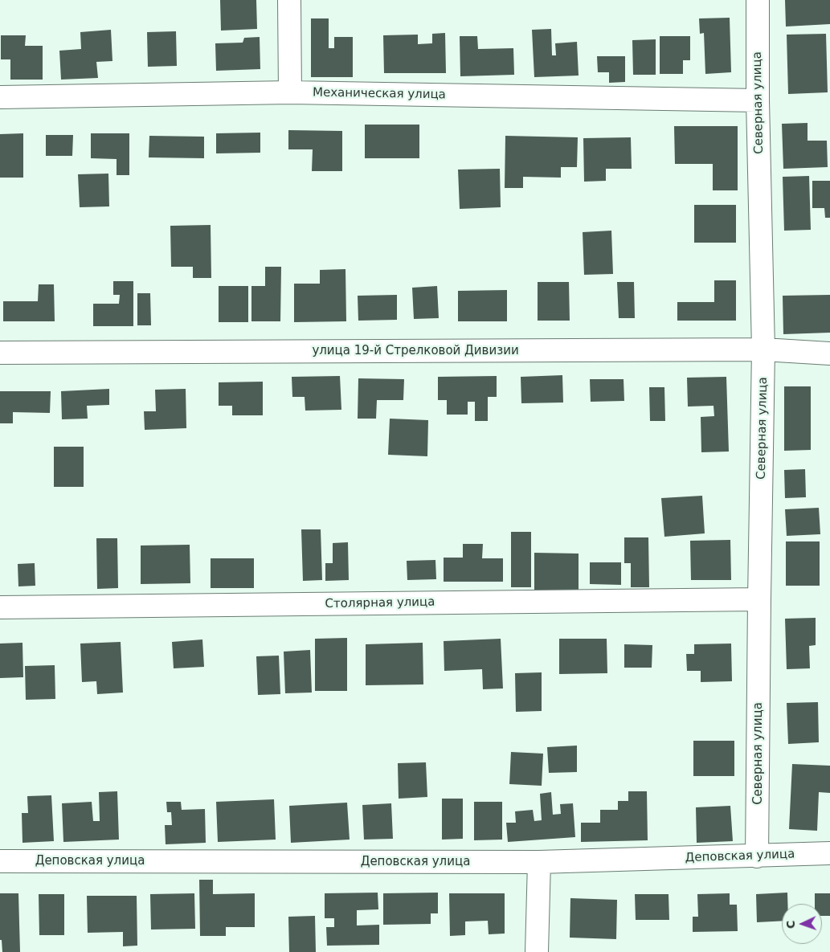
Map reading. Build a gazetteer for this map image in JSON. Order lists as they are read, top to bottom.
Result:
{
  "streets": {
    "street": [
      "Механическая улица",
      "Северная улица",
      "улица 19-й Стрелковой Дивизии",
      "Столярная улица",
      "Деповская улица"
    ]
  },
  "crossings": [
    ["Механическая улица", "Северная улица"],
    ["Северная улица", "улица 19-й Стрелковой Дивизии"],
    ["Северная улица", "Столярная улица"],
    ["Северная улица", "Деповская улица"]
  ],
  "north": "left"
}
